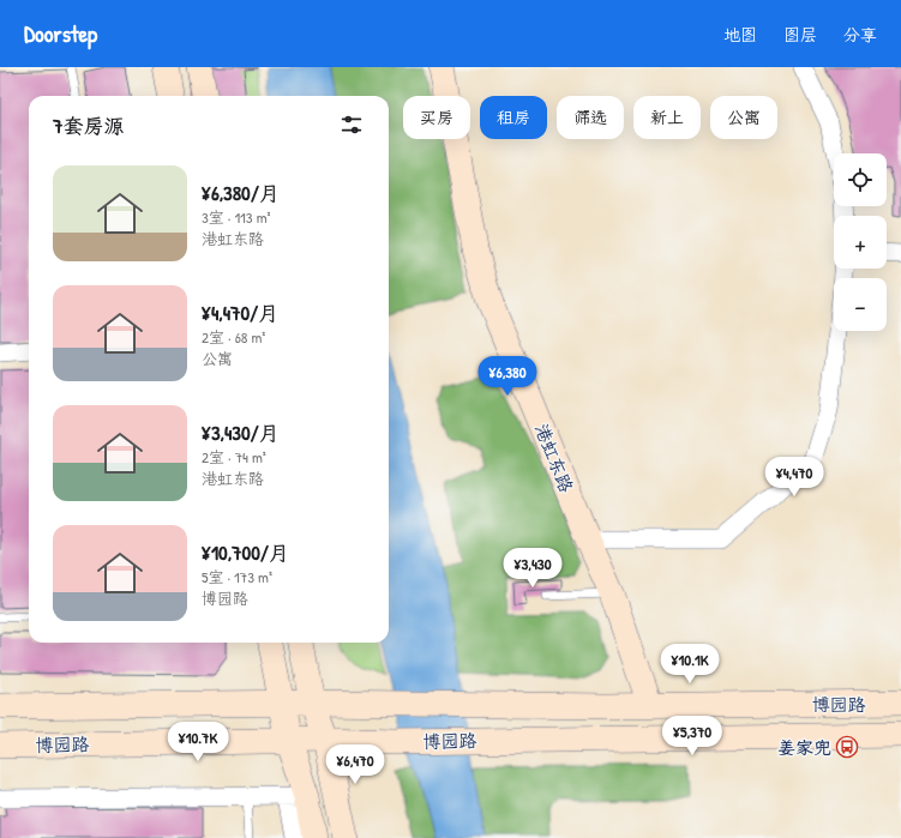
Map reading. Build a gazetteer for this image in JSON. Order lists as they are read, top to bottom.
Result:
{
  "streets": {
    "main road": ["港虹东路", "博园路"]
  },
  "crossings": [
    ["港虹东路", "博园路"]
  ],
  "places": {
    "bus stop": ["姜家兜"]
  },
  "page": {
    "header": "Doorstep",
    "nav": ["地图", "图层", "分享"],
    "chip": [
      "买房",
      "租房",
      "筛选",
      "新上",
      "公寓"
    ],
    "heading": "7套房源",
    "map_buttons": ["+", "−"],
    "list": [
      {
        "name": "¥6,380/月",
        "note": "3室 · 113 m² · 港虹东路"
      },
      {
        "name": "¥4,470/月",
        "note": "2室 · 68 m² · 公寓"
      },
      {
        "name": "¥3,430/月",
        "note": "2室 · 74 m² · 港虹东路"
      },
      {
        "name": "¥10,700/月",
        "note": "5室 · 173 m² · 博园路"
      }
    ],
    "price": [
      "¥6,380",
      "¥4,470",
      "¥3,430",
      "¥10.1K",
      "¥5,370",
      "¥10.7K",
      "¥6,470"
    ]
  }
}
